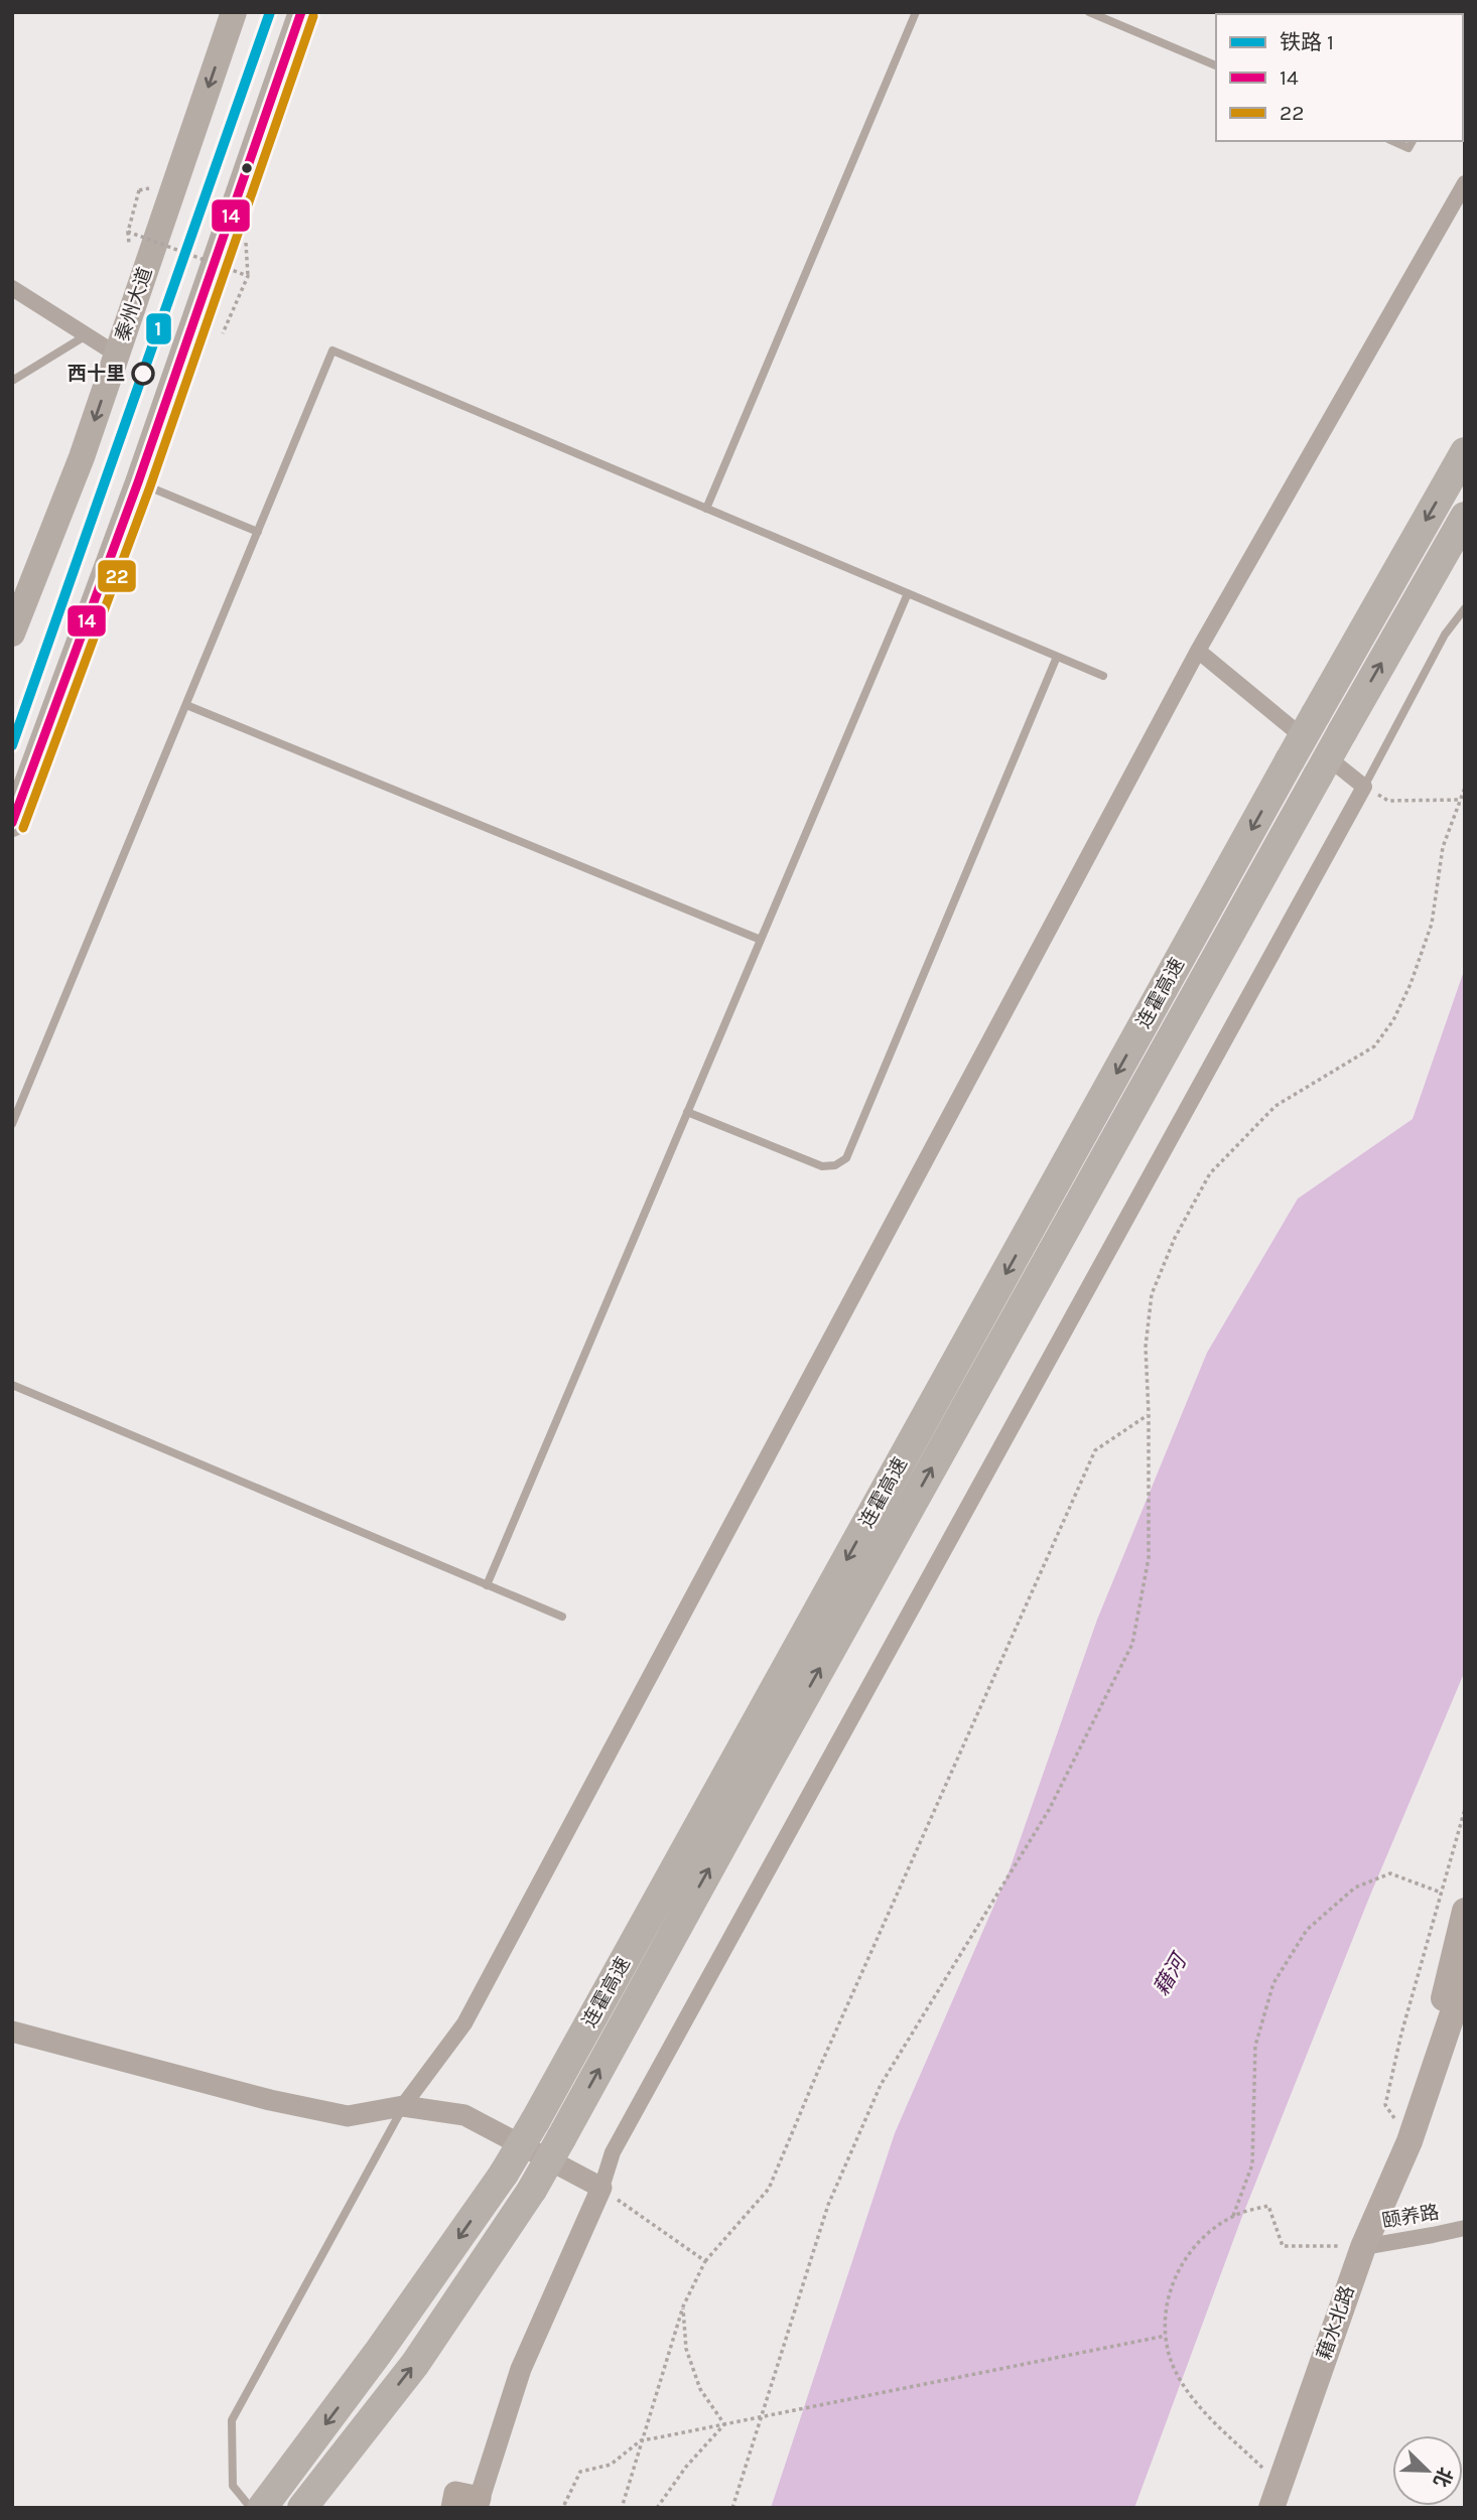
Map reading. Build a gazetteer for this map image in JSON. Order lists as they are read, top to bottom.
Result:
{
  "streets": {
    "highway": ["秦州大道", "连霍高速"],
    "main road": ["藉水北路"],
    "street": ["颐养路"]
  },
  "crossings": [
    ["颐养路", "藉水北路"]
  ],
  "water": ["藉河"],
  "places": ["西十里"],
  "lines": ["rail line 1", "transit line 14", "transit line 22"],
  "legend": ["铁路 1", "14", "22"],
  "north": "bottom right"
}
